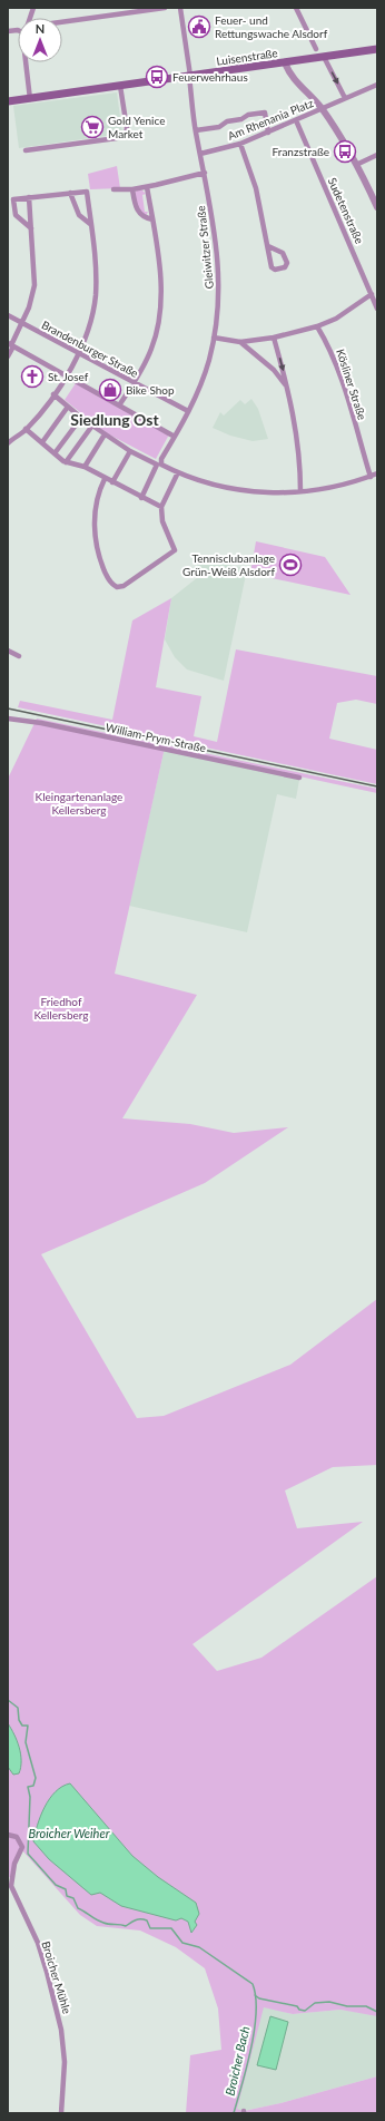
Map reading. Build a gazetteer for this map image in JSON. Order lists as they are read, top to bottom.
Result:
{
  "streets": {
    "main road": ["Luisenstraße"],
    "street": [
      "Am Rhenania Platz",
      "Sudetenstraße",
      "Gleiwitzer Straße",
      "Brandenburger Straße",
      "Kösliner Straße",
      "William-Prym-Straße",
      "Broicher Mühle"
    ]
  },
  "crossings": [
    ["Luisenstraße", "Gleiwitzer Straße"],
    ["Am Rhenania Platz", "Sudetenstraße"],
    ["Am Rhenania Platz", "Gleiwitzer Straße"],
    ["Gleiwitzer Straße", "Brandenburger Straße"]
  ],
  "districts": ["Siedlung Ost"],
  "water": ["Broicher Weiher", "Broicher Bach"],
  "parks": ["Kleingartenanlage Kellersberg", "Friedhof Kellersberg"],
  "places": {
    "public building": ["Feuer- und Rettungswache Alsdorf"],
    "bus stop": ["Feuerwehrhaus", "Franzstraße"],
    "supermarket": ["Gold Yenice Market"],
    "church": ["St. Josef"],
    "shop": ["Bike Shop"],
    "sports": ["Tennisclubanlage Grün-Weiß Alsdorf"]
  },
  "north": "top"
}
